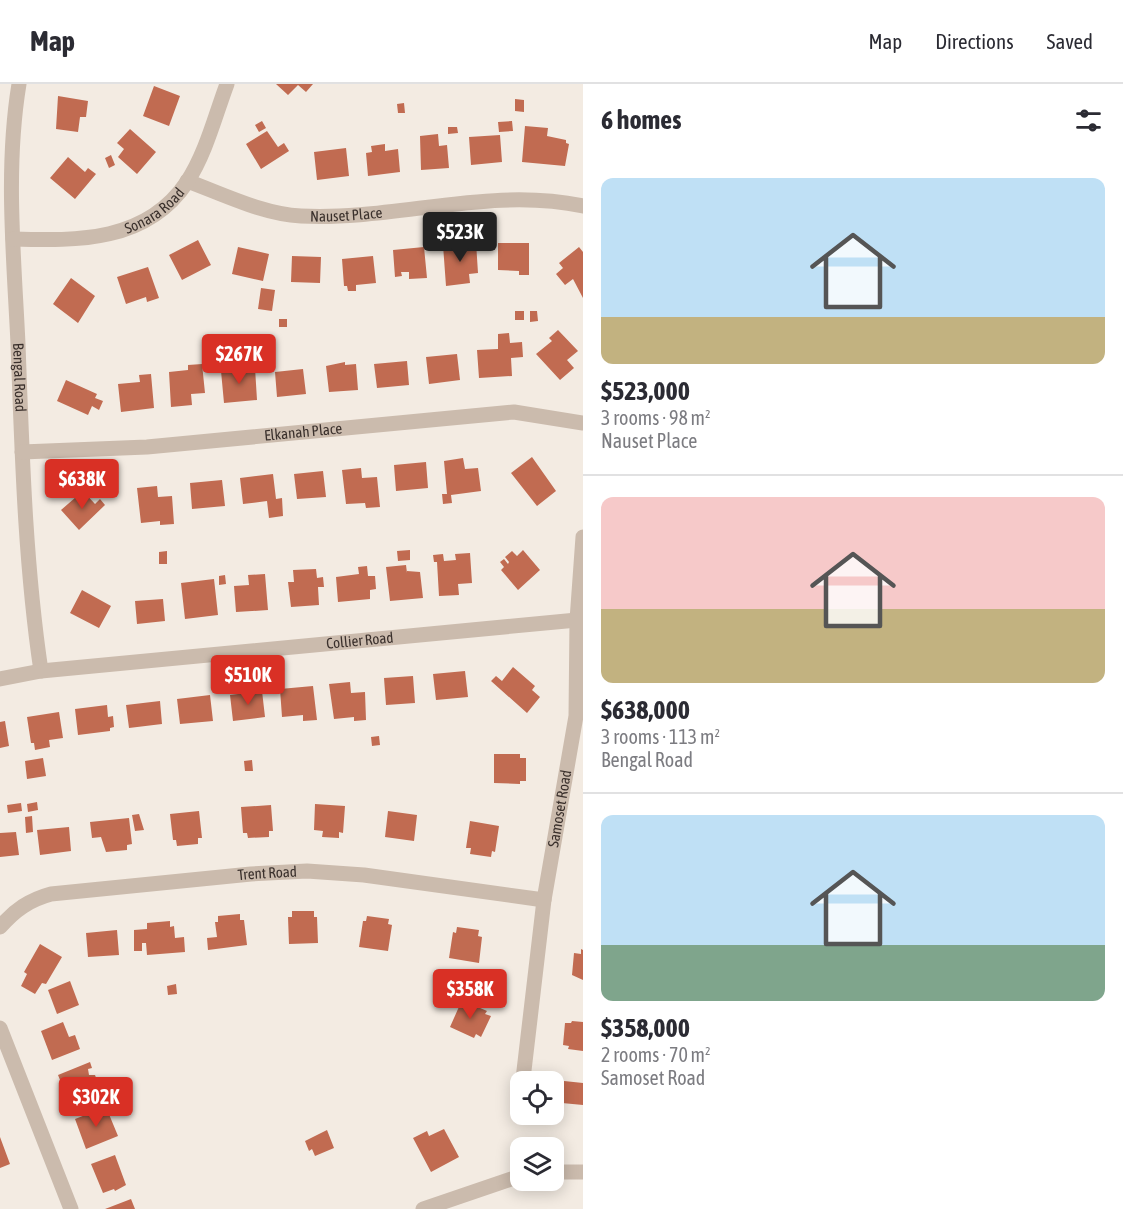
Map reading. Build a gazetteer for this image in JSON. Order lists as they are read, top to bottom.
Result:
{
  "streets": {
    "street": [
      "Sonara Road",
      "Nauset Place",
      "Bengal Road",
      "Elkanah Place",
      "Collier Road",
      "Samoset Road",
      "Trent Road"
    ]
  },
  "crossings": [
    ["Sonara Road", "Nauset Place"],
    ["Sonara Road", "Bengal Road"],
    ["Bengal Road", "Elkanah Place"],
    ["Bengal Road", "Collier Road"],
    ["Collier Road", "Samoset Road"],
    ["Samoset Road", "Trent Road"]
  ],
  "page": {
    "header": "Map",
    "nav": ["Map", "Directions", "Saved"],
    "heading": "6 homes",
    "list": [
      {
        "name": "$523,000",
        "note": "3 rooms · 98 m² · Nauset Place"
      },
      {
        "name": "$638,000",
        "note": "3 rooms · 113 m² · Bengal Road"
      },
      {
        "name": "$358,000",
        "note": "2 rooms · 70 m² · Samoset Road"
      }
    ],
    "price": [
      "$523K",
      "$267K",
      "$638K",
      "$510K",
      "$358K",
      "$302K"
    ]
  }
}
